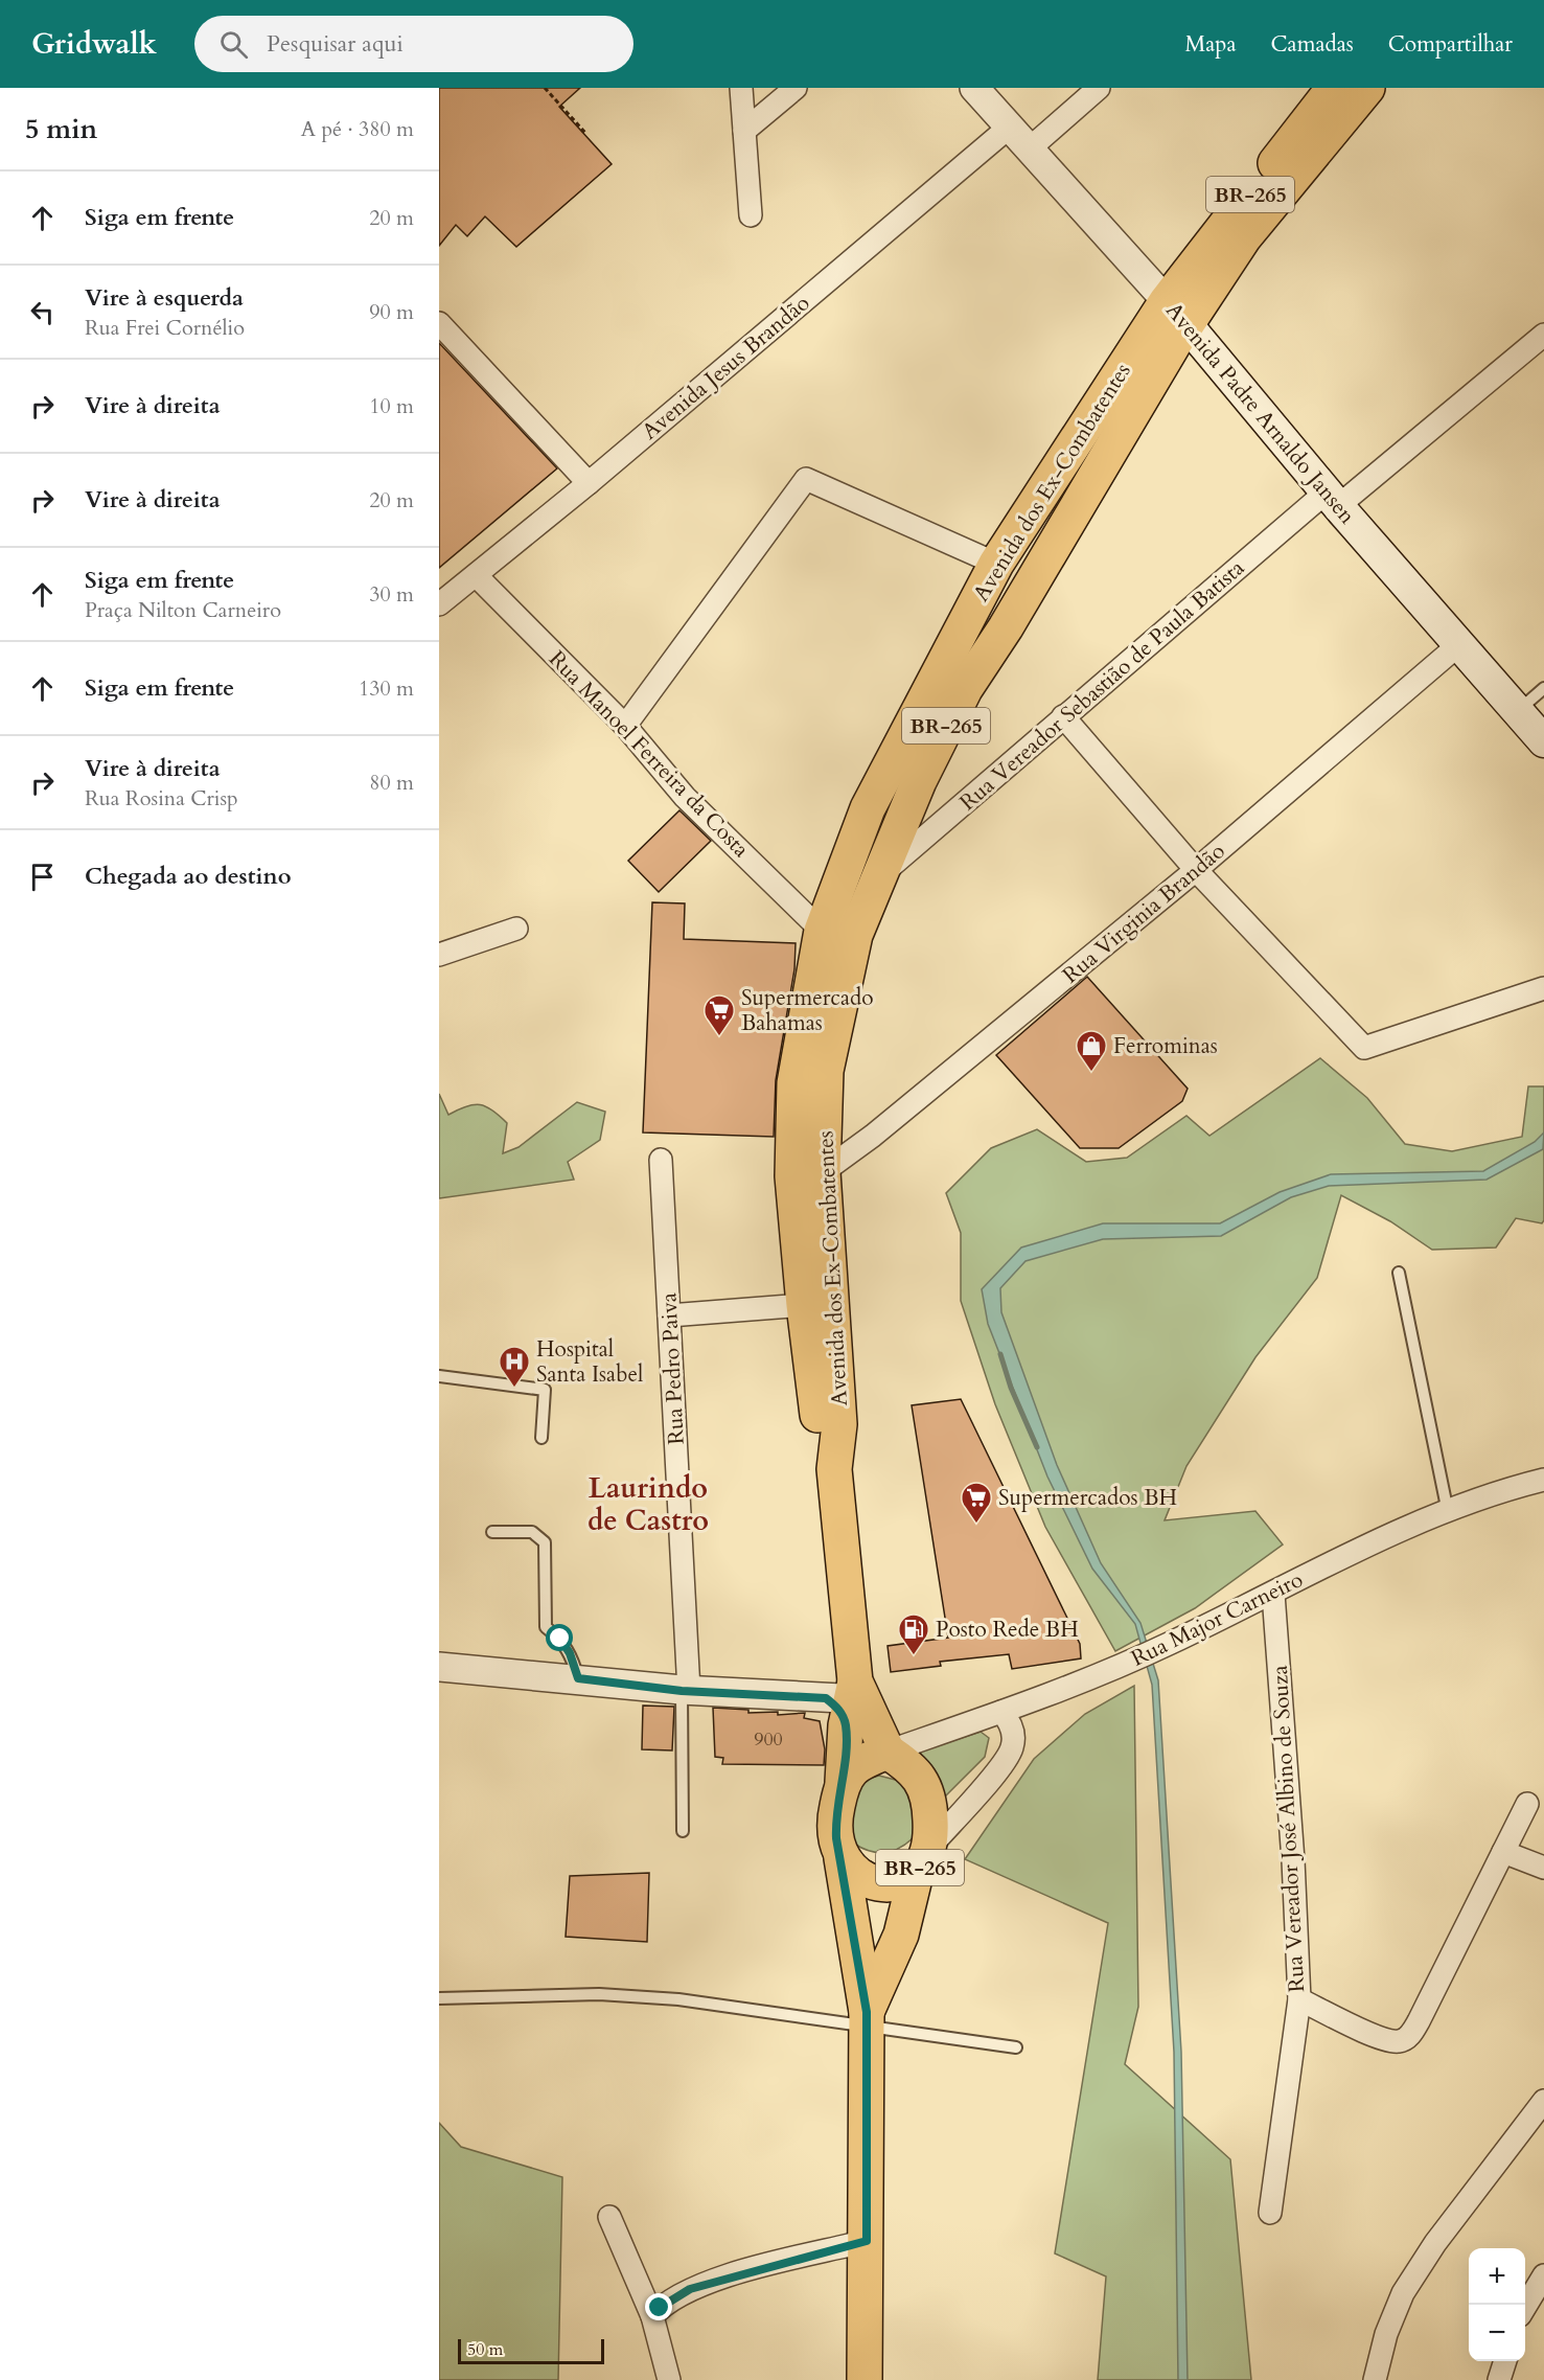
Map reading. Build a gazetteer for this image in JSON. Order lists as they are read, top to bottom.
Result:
{
  "streets": {
    "main road": ["BR-265", "Avenida Padre Arnaldo Jansen", "Avenida dos Ex-Combatentes"],
    "street": [
      "Avenida Jesus Brandão",
      "Rua Vereador Sebastião de Paula Batista",
      "Rua Manoel Ferreira da Costa",
      "Rua Virginia Brandão",
      "Rua Pedro Paiva",
      "Rua Major Carneiro",
      "Rua Vereador José Albino de Souza"
    ]
  },
  "crossings": [
    ["BR-265", "Avenida Padre Arnaldo Jansen"],
    ["BR-265", "Avenida dos Ex-Combatentes"],
    ["BR-265", "Rua Major Carneiro"],
    ["Avenida Jesus Brandão", "Avenida Padre Arnaldo Jansen"],
    ["Avenida Jesus Brandão", "Rua Manoel Ferreira da Costa"],
    ["Avenida Padre Arnaldo Jansen", "Avenida dos Ex-Combatentes"],
    ["Avenida Padre Arnaldo Jansen", "Rua Vereador Sebastião de Paula Batista"],
    ["Avenida Padre Arnaldo Jansen", "Rua Virginia Brandão"],
    ["Avenida dos Ex-Combatentes", "Rua Vereador Sebastião de Paula Batista"],
    ["Avenida dos Ex-Combatentes", "Rua Manoel Ferreira da Costa"],
    ["Avenida dos Ex-Combatentes", "Rua Virginia Brandão"],
    ["Avenida dos Ex-Combatentes", "Rua Major Carneiro"],
    ["Rua Major Carneiro", "Rua Vereador José Albino de Souza"]
  ],
  "districts": ["Laurindo de Castro"],
  "places": {
    "supermarket": ["Supermercado Bahamas", "Supermercados BH"],
    "shop": ["Ferrominas"],
    "hospital": ["Hospital Santa Isabel"],
    "fuel station": ["Posto Rede BH"]
  },
  "house_numbers": ["900"],
  "scale_bar": "50 m",
  "page": {
    "header": "Gridwalk",
    "search": "Pesquisar aqui",
    "nav": ["Mapa", "Camadas", "Compartilhar"],
    "heading": ["5 min", "A pé · 380 m"],
    "list": [
      ["Siga em frente", "20 m"],
      ["Vire à esquerda", "Rua Frei Cornélio", "90 m"],
      ["Vire à direita", "10 m"],
      ["Vire à direita", "20 m"],
      ["Siga em frente", "Praça Nilton Carneiro", "30 m"],
      ["Siga em frente", "130 m"],
      ["Vire à direita", "Rua Rosina Crisp", "80 m"],
      "Chegada ao destino"
    ],
    "map_buttons": ["+", "−"],
    "scale": "50 m"
  }
}
